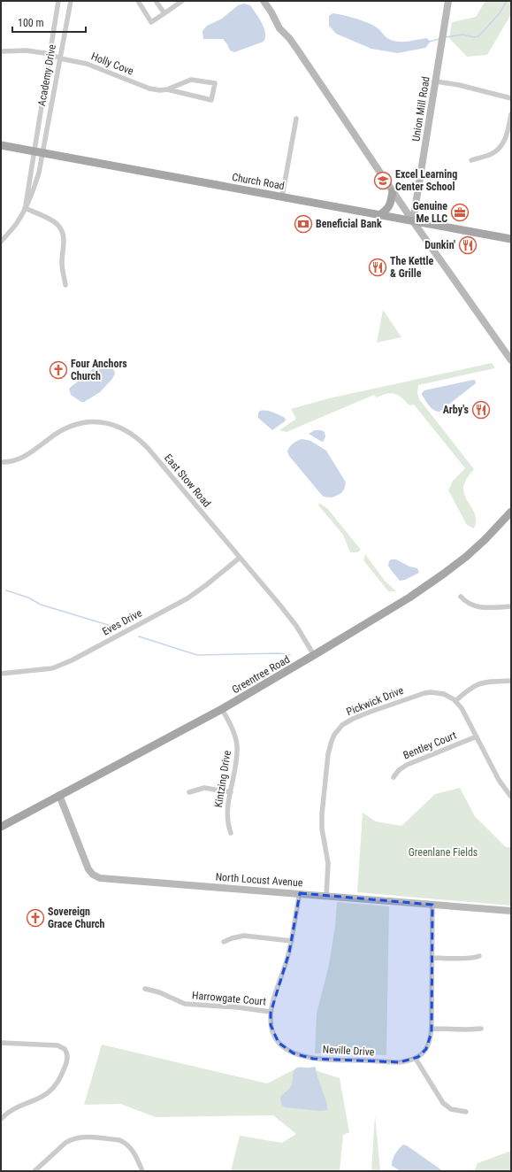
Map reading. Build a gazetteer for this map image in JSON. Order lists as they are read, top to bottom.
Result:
{
  "streets": {
    "main road": ["Church Road", "Greentree Road"],
    "street": [
      "Holly Cove",
      "Academy Drive",
      "Union Mill Road",
      "East Stow Road",
      "Eves Drive",
      "Pickwick Drive",
      "Bentley Court",
      "Kintzing Drive",
      "North Locust Avenue",
      "Harrowgate Court",
      "Neville Drive"
    ]
  },
  "crossings": [
    ["Holly Cove", "Academy Drive"],
    ["Academy Drive", "Church Road"],
    ["Union Mill Road", "Church Road"],
    ["East Stow Road", "Eves Drive"],
    ["East Stow Road", "Greentree Road"],
    ["Greentree Road", "Kintzing Drive"],
    ["Greentree Road", "North Locust Avenue"],
    ["Pickwick Drive", "Bentley Court"],
    ["Pickwick Drive", "North Locust Avenue"],
    ["North Locust Avenue", "Neville Drive"],
    ["Harrowgate Court", "Neville Drive"]
  ],
  "parks": ["Greenlane Fields"],
  "places": {
    "school or university": ["Excel Learning Center School"],
    "office": ["Genuine Me LLC"],
    "bank": ["Beneficial Bank"],
    "restaurant": ["Dunkin'", "The Kettle & Grille", "Arby's"],
    "church": ["Four Anchors Church", "Sovereign Grace Church"]
  },
  "scale_bar": "100 m"
}
